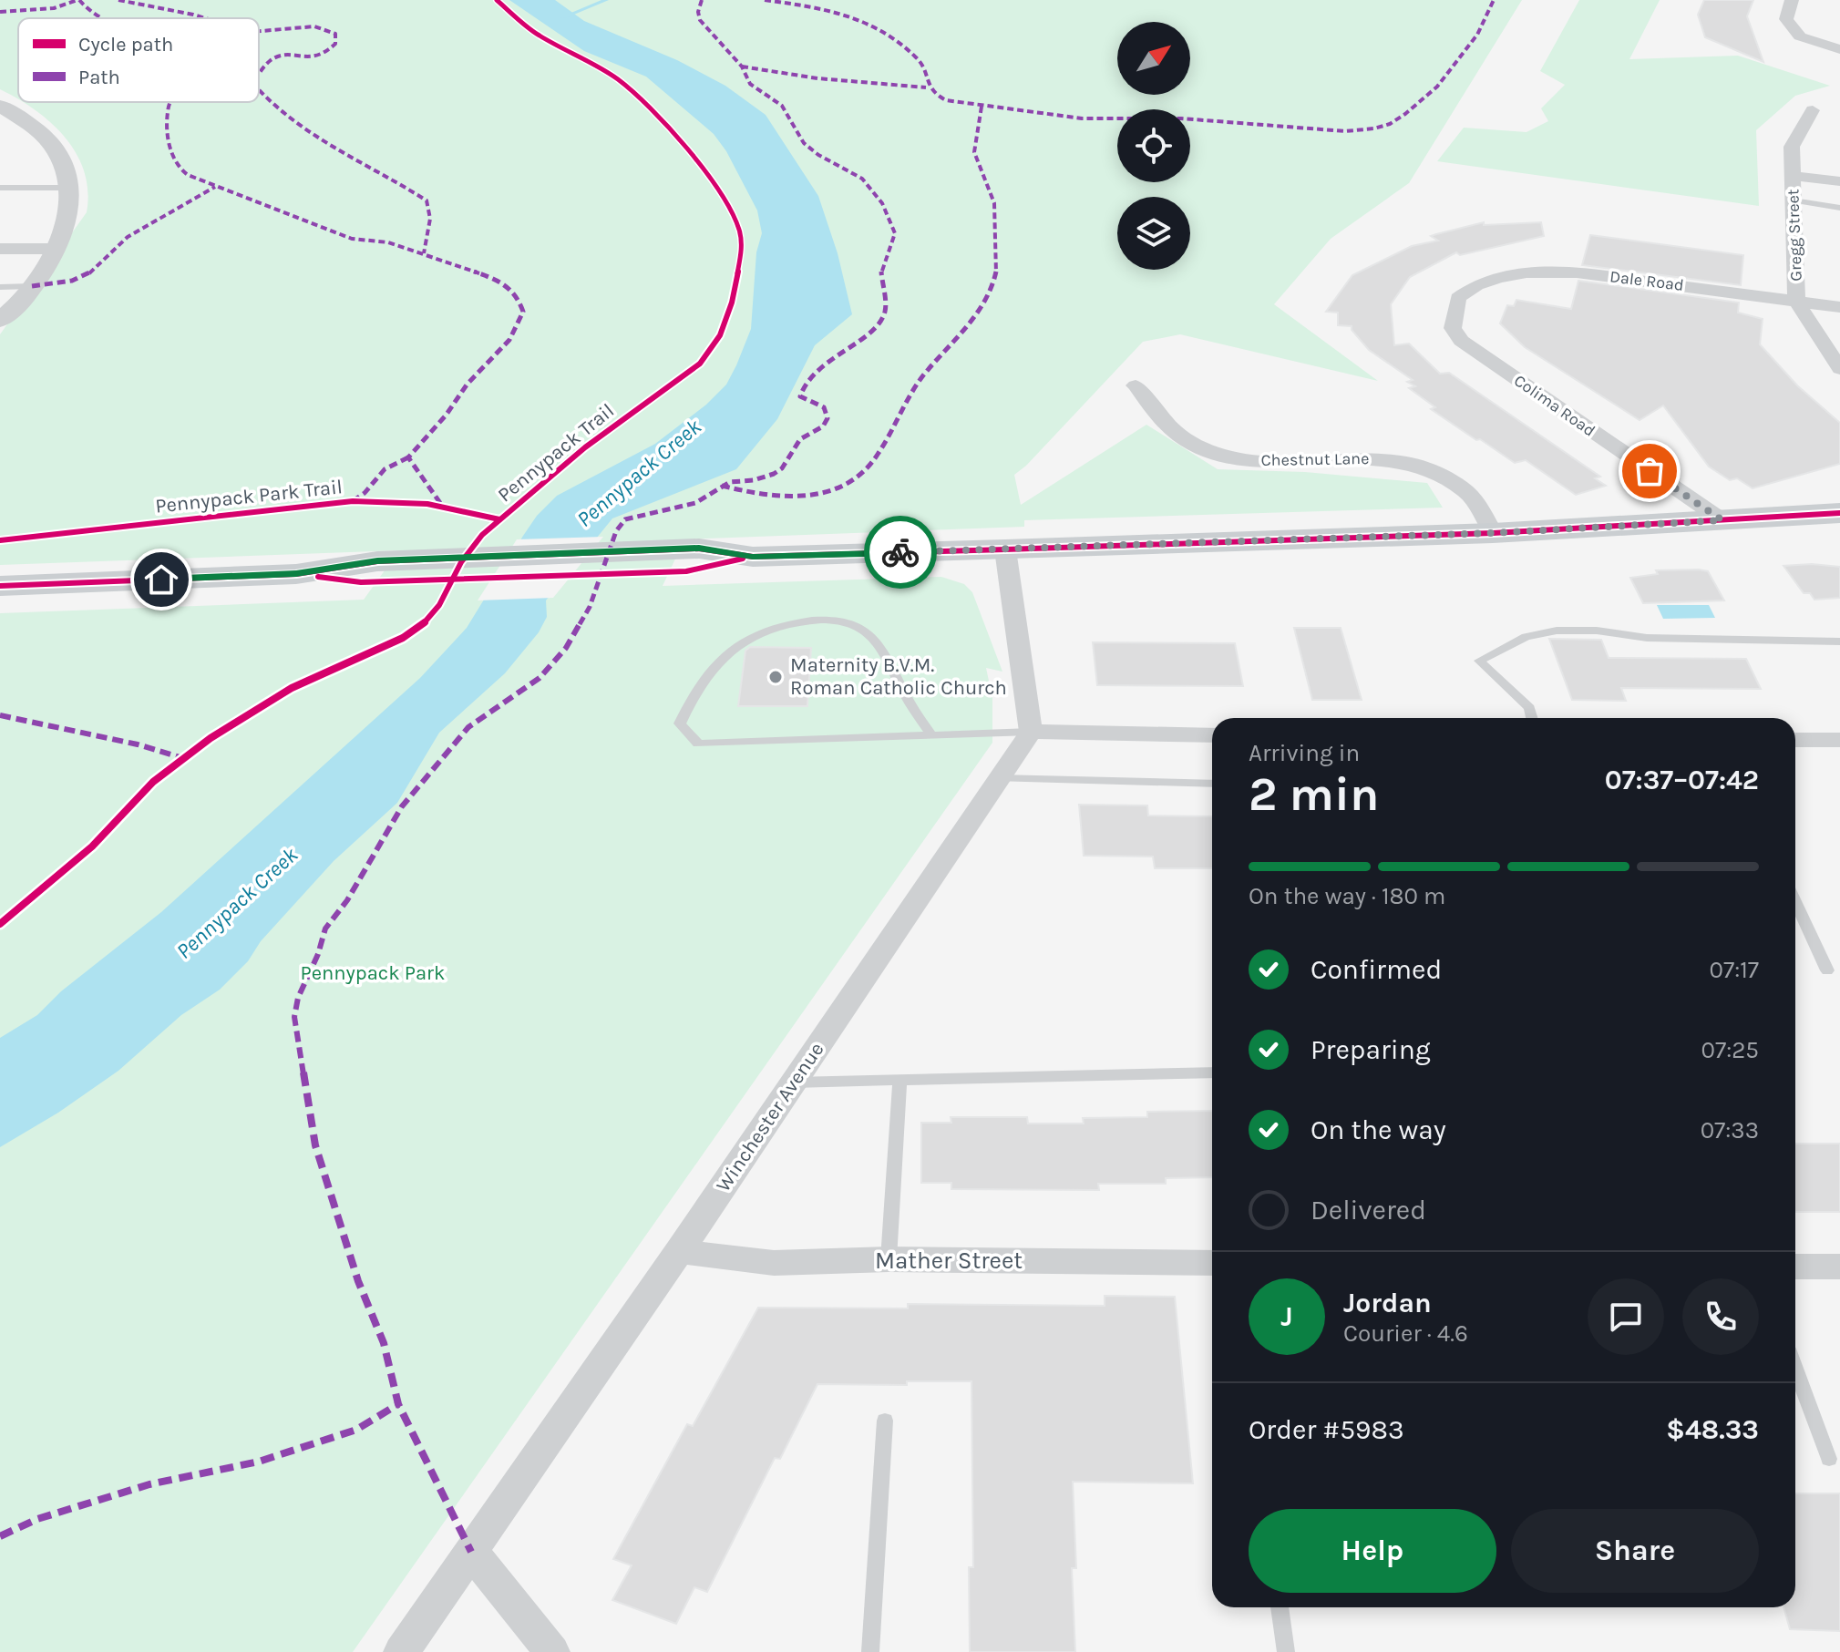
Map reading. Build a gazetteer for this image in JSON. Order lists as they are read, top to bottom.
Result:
{
  "streets": {
    "street": [
      "Gregg Street",
      "Dale Road",
      "Colima Road",
      "Chestnut Lane",
      "Winchester Avenue",
      "Mather Street"
    ],
    "cycle path": ["Pennypack Trail", "Pennypack Park Trail"]
  },
  "crossings": [
    ["Gregg Street", "Dale Road"],
    ["Dale Road", "Colima Road"],
    ["Winchester Avenue", "Mather Street"]
  ],
  "water": ["Pennypack Creek"],
  "parks": ["Pennypack Park"],
  "places": ["Maternity B.V.M. Roman Catholic Church"],
  "legend": ["Cycle path", "Path"],
  "north": "top right",
  "page": {
    "heading": ["2 min", "Arriving in", "07:37–07:42"],
    "panel": [
      "Jordan",
      "Courier · 4.6",
      "Order #5983",
      "$48.33"
    ],
    "bar": "On the way · 180 m",
    "list": [
      ["Confirmed", "07:17"],
      ["Preparing", "07:25"],
      ["On the way", "07:33"],
      "Delivered"
    ],
    "round": "J",
    "buttons": ["Help", "Share"]
  }
}
